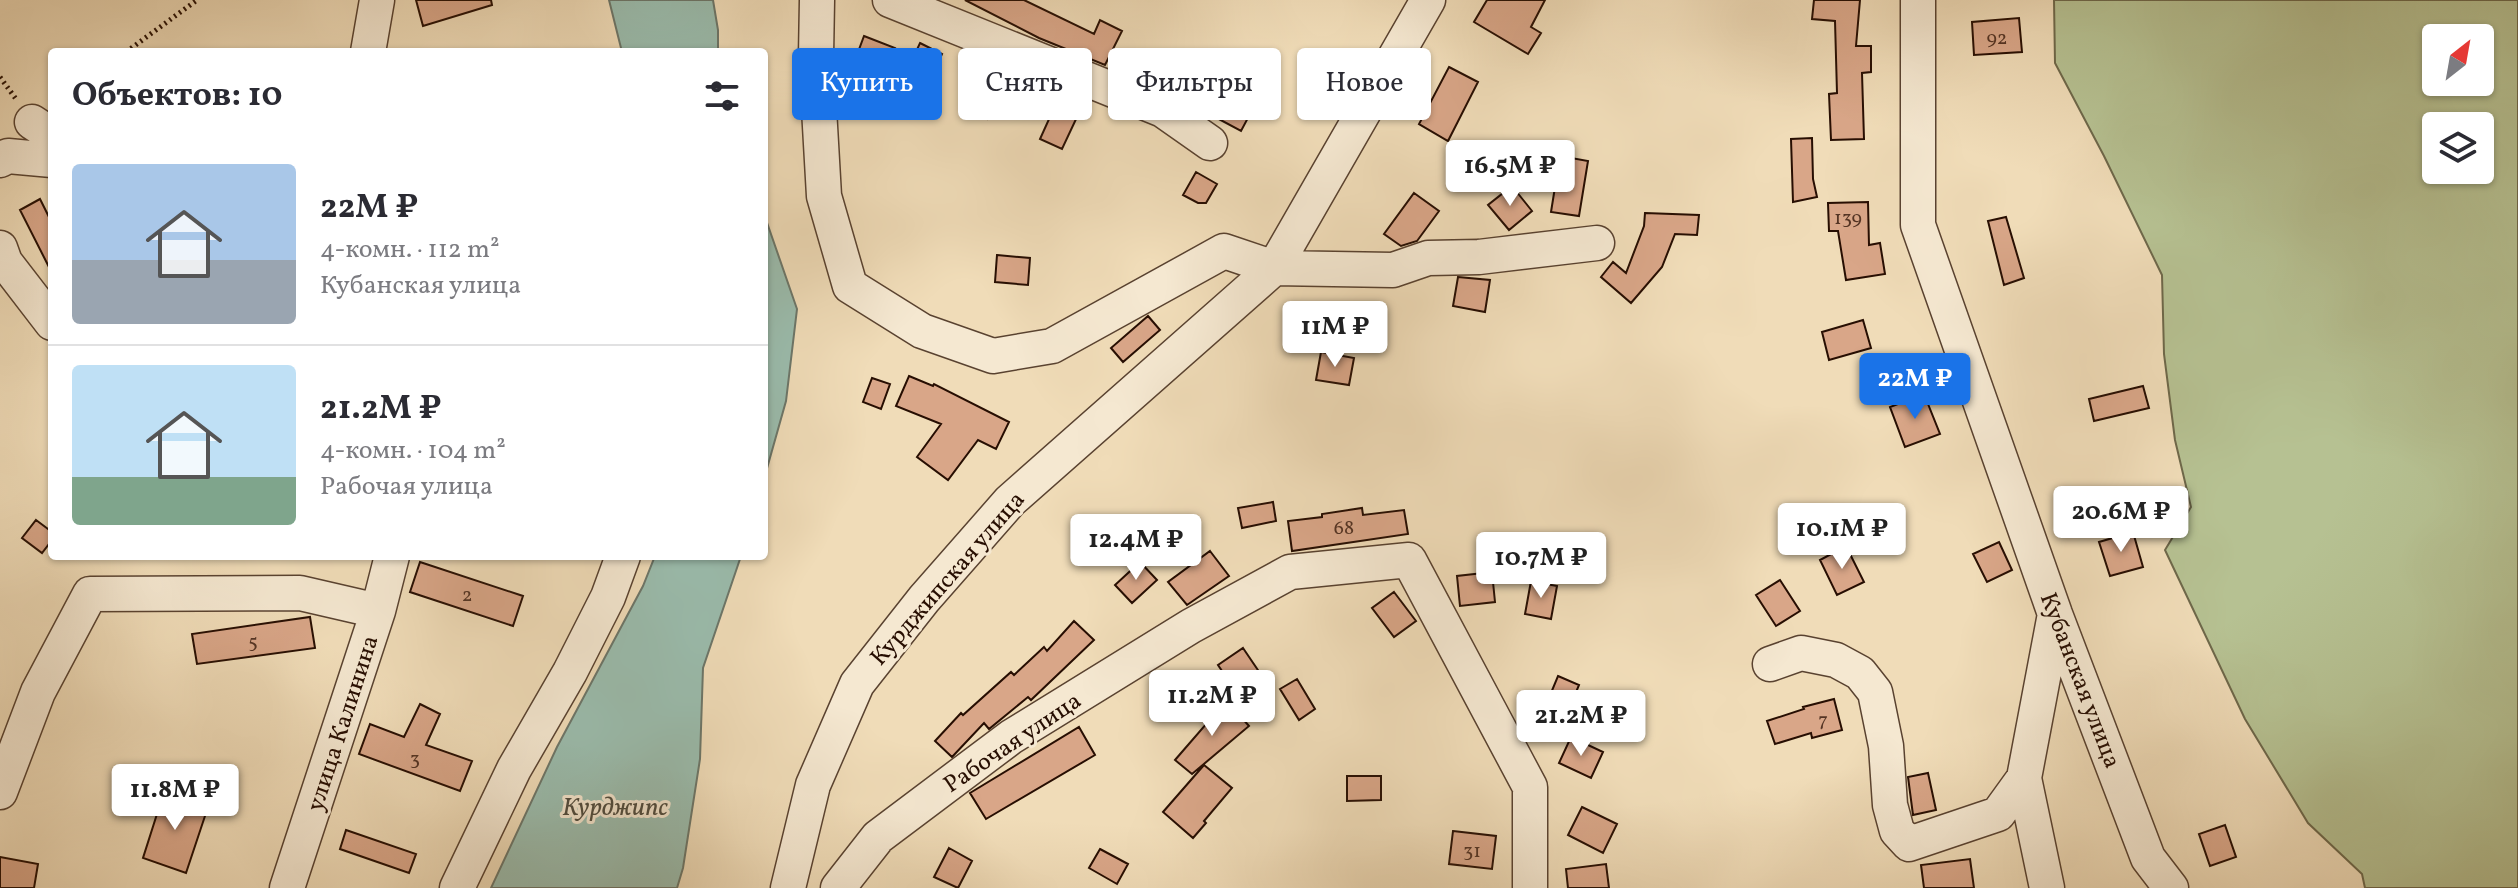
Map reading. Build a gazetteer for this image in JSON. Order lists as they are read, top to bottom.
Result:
{
  "streets": {
    "street": [
      "Курджипская улица",
      "Кубанская улица",
      "улица Калинина",
      "Рабочая улица"
    ]
  },
  "water": ["Курджипс"],
  "house_numbers": [
    "92",
    "139",
    "68",
    "2",
    "5",
    "7",
    "3",
    "31"
  ],
  "north": "top right",
  "page": {
    "chip": [
      "Купить",
      "Снять",
      "Фильтры",
      "Новое"
    ],
    "heading": "Объектов: 10",
    "price": [
      "16.5M ₽",
      "11M ₽",
      "22M ₽",
      "20.6M ₽",
      "10.1M ₽",
      "12.4M ₽",
      "10.7M ₽",
      "11.2M ₽",
      "21.2M ₽",
      "11.8M ₽"
    ],
    "list": [
      {
        "name": "22M ₽",
        "note": "4-комн. · 112 m² · Кубанская улица"
      },
      {
        "name": "21.2M ₽",
        "note": "4-комн. · 104 m² · Рабочая улица"
      }
    ]
  }
}
